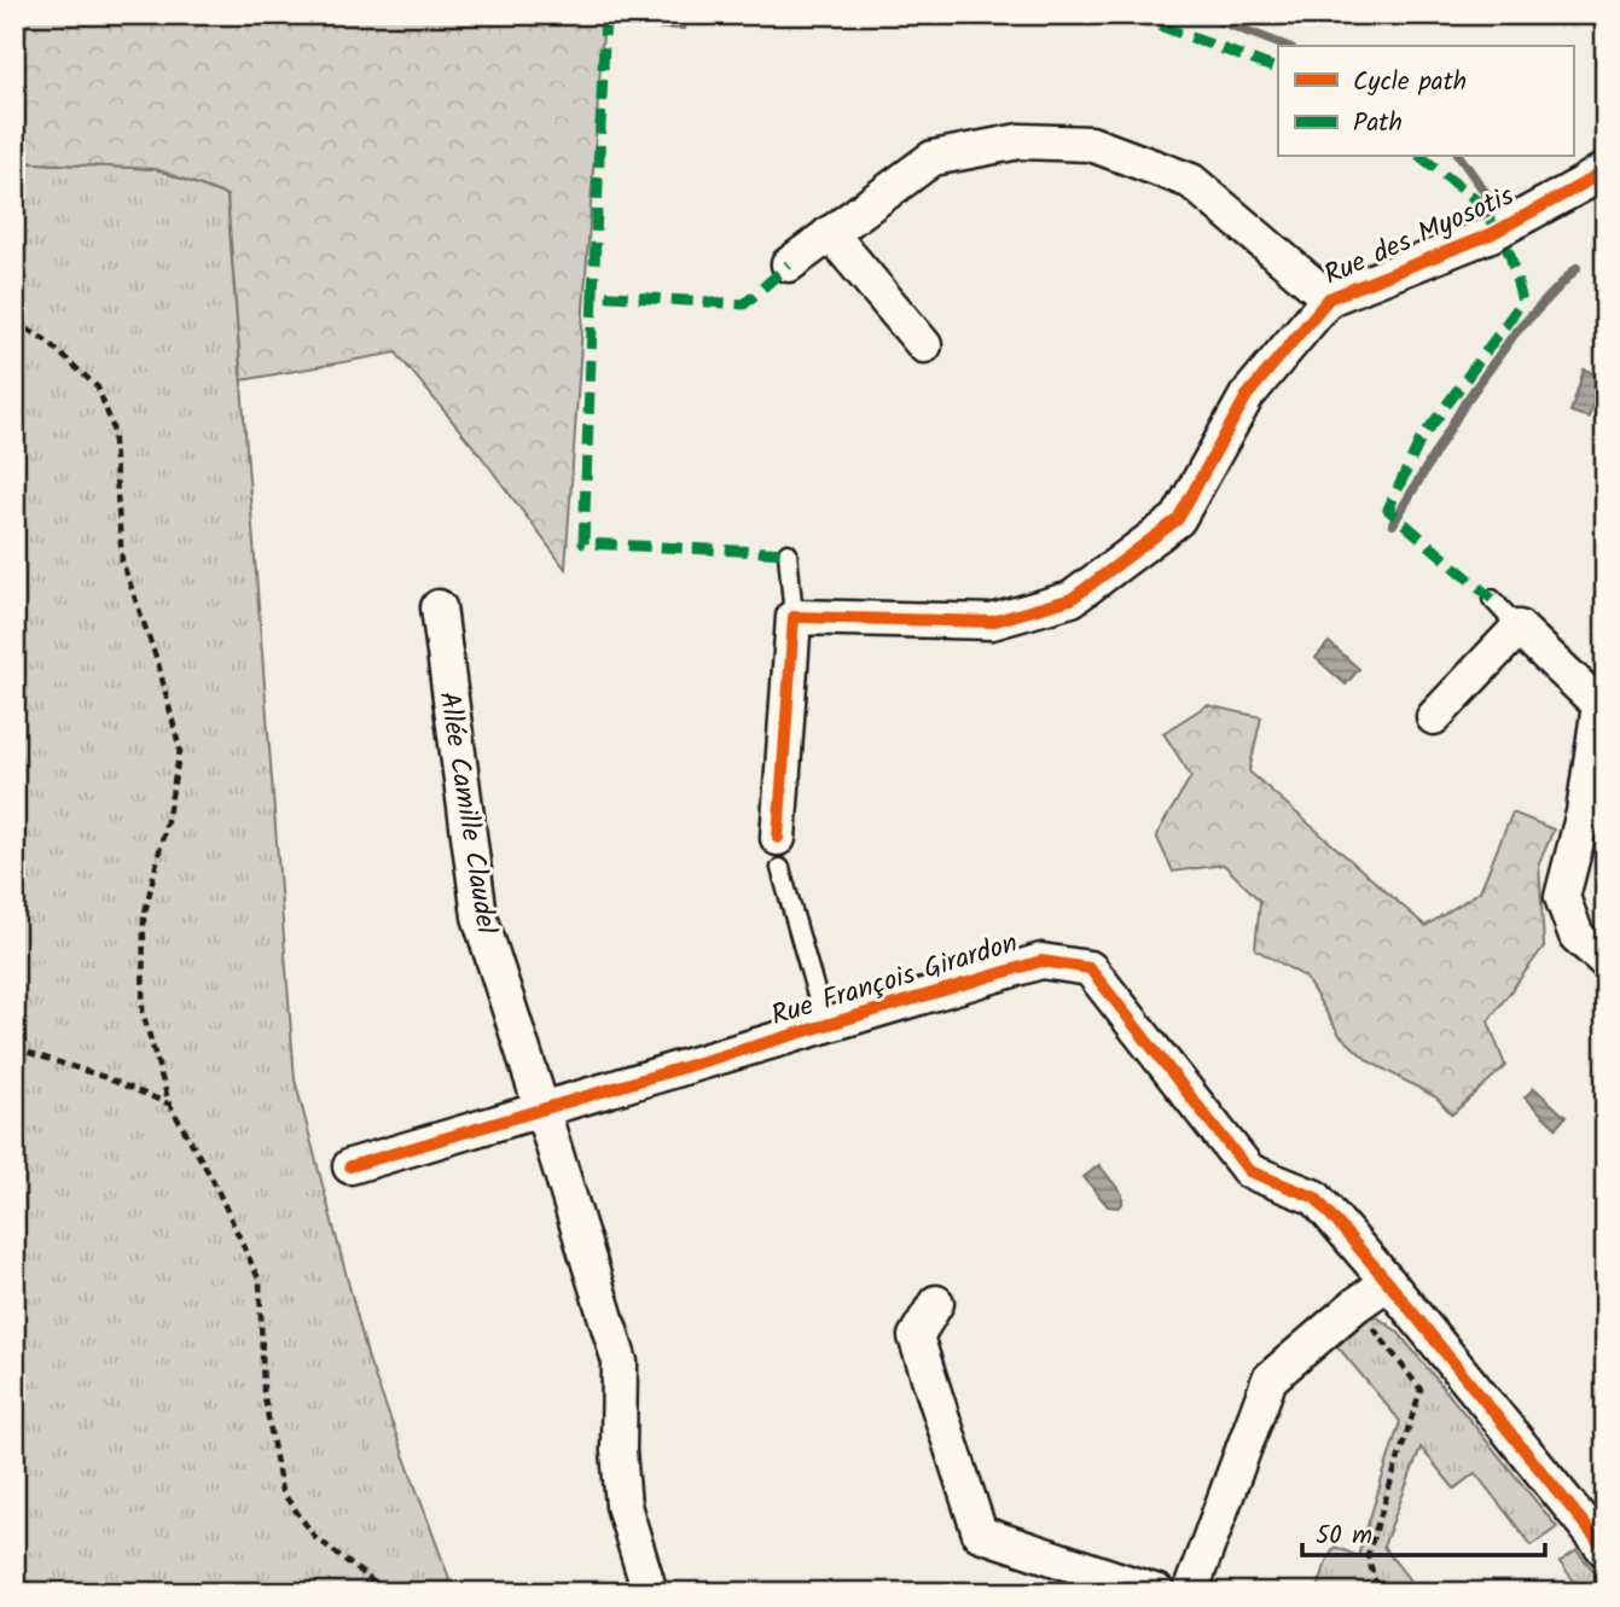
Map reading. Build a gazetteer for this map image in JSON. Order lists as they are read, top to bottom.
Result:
{
  "streets": {
    "street": ["Rue des Myosotis", "Allée Camille Claudel", "Rue François Girardon"]
  },
  "crossings": [
    ["Allée Camille Claudel", "Rue François Girardon"]
  ],
  "legend": ["Cycle path", "Path"],
  "scale_bar": "50 m"
}
